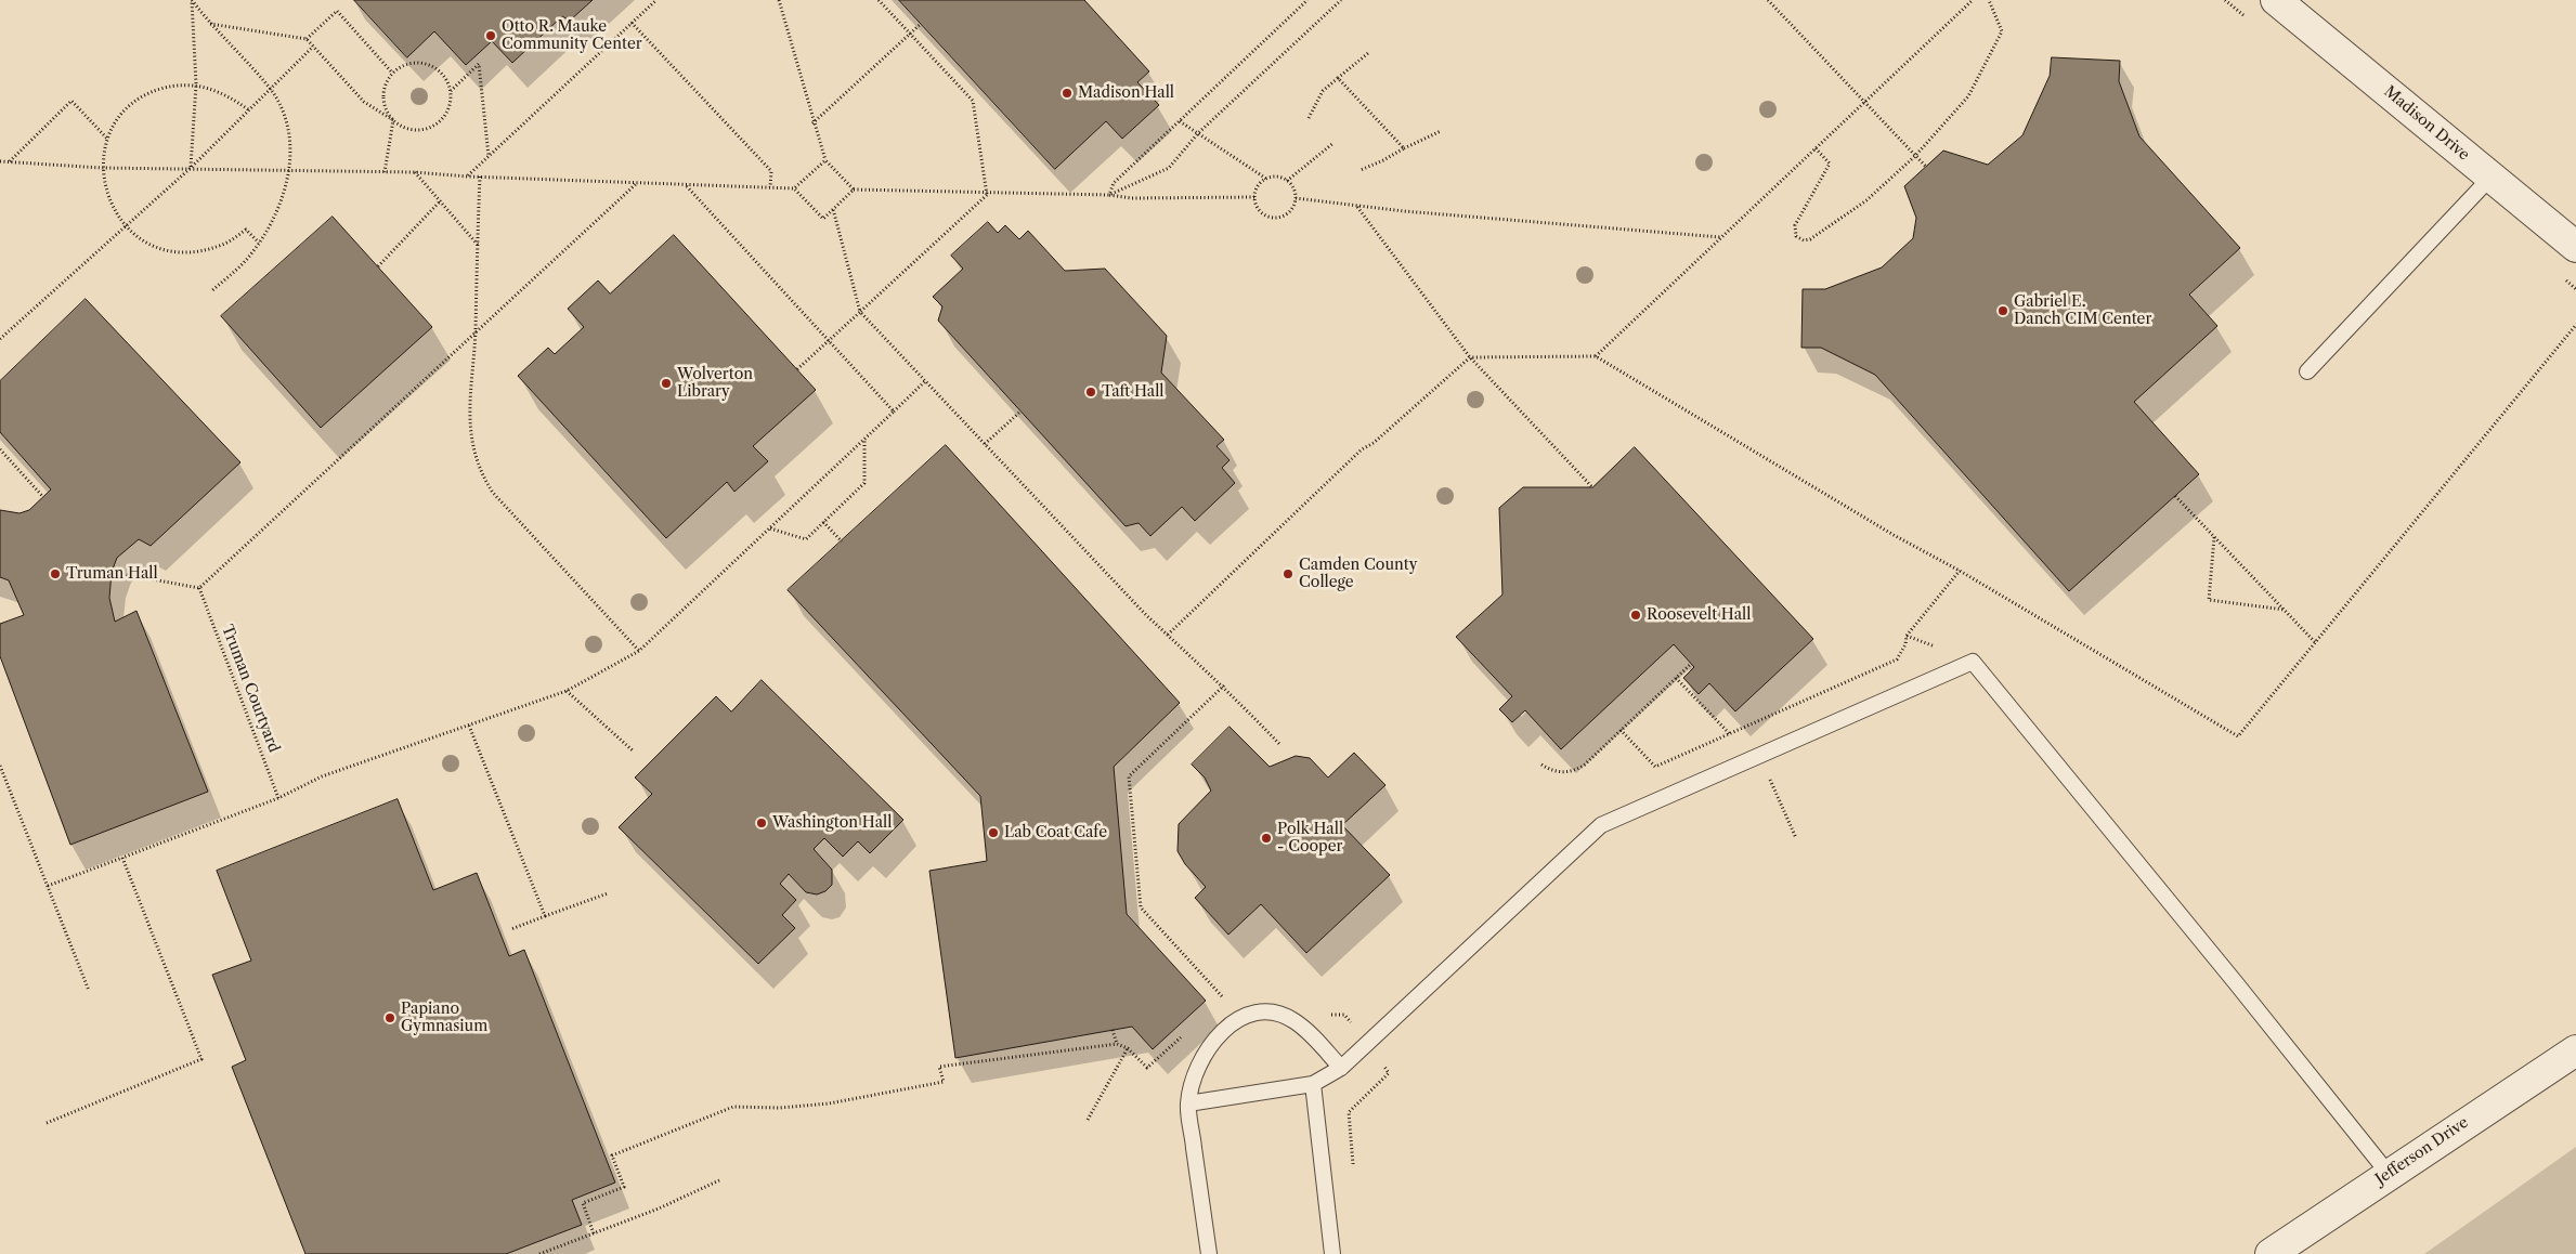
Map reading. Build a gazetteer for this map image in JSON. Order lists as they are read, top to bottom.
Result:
{
  "streets": {
    "street": ["Madison Drive", "Jefferson Drive"],
    "path": ["Truman Courtyard"]
  },
  "places": [
    "Otto R. Mauke Community Center",
    "Madison Hall",
    "Gabriel E. Danch CIM Center",
    "Wolverton Library",
    "Taft Hall",
    "Truman Hall",
    "Camden County College",
    "Roosevelt Hall",
    "Washington Hall",
    "Lab Coat Cafe",
    "Polk Hall - Cooper",
    "Papiano Gymnasium"
  ]
}
